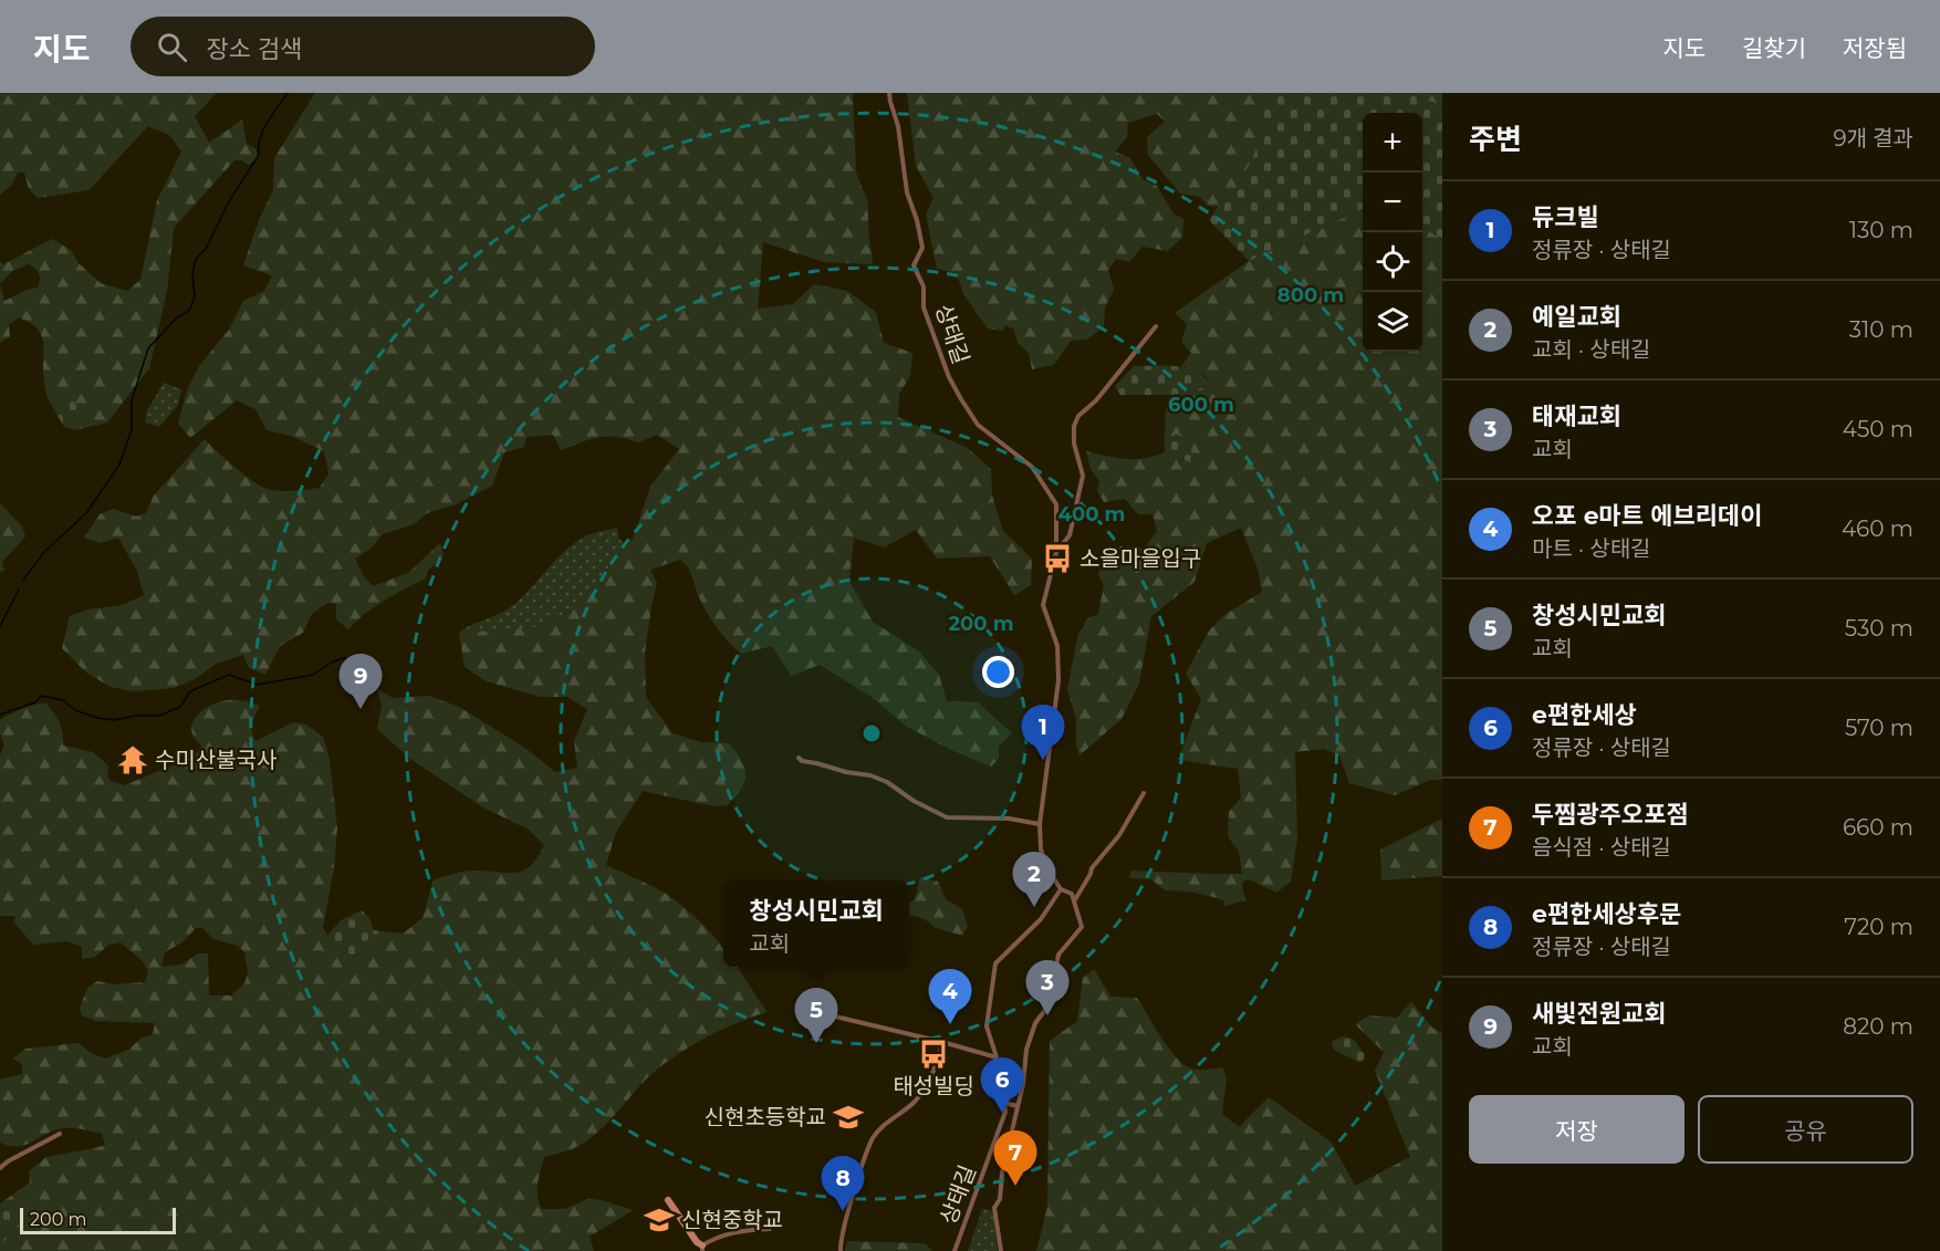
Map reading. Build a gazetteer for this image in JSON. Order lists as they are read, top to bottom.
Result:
{
  "streets": {
    "street": ["상태길"]
  },
  "places": {
    "bus stop": ["소을마을입구", "태성빌딩"],
    "temple": ["수미산불국사"],
    "school or university": ["신현초등학교", "신현중학교"]
  },
  "scale_bar": "200 m",
  "page": {
    "header": "지도",
    "search": "장소 검색",
    "nav": ["지도", "길찾기", "저장됨"],
    "heading": ["주변", "9개 결과"],
    "map_buttons": ["+", "−"],
    "list": [
      {
        "mark": "1",
        "name": "듀크빌",
        "note": "정류장 · 상태길",
        "value": "130 m"
      },
      {
        "mark": "2",
        "name": "예일교회",
        "note": "교회 · 상태길",
        "value": "310 m"
      },
      {
        "mark": "3",
        "name": "태재교회",
        "note": "교회",
        "value": "450 m"
      },
      {
        "mark": "4",
        "name": "오포 e마트 에브리데이",
        "note": "마트 · 상태길",
        "value": "460 m"
      },
      {
        "mark": "5",
        "name": "창성시민교회",
        "note": "교회",
        "value": "530 m"
      },
      {
        "mark": "6",
        "name": "e편한세상",
        "note": "정류장 · 상태길",
        "value": "570 m"
      },
      {
        "mark": "7",
        "name": "두찜광주오포점",
        "note": "음식점 · 상태길",
        "value": "660 m"
      },
      {
        "mark": "8",
        "name": "e편한세상후문",
        "note": "정류장 · 상태길",
        "value": "720 m"
      },
      {
        "mark": "9",
        "name": "새빛전원교회",
        "note": "교회",
        "value": "820 m"
      }
    ],
    "pins": [
      "9",
      "1",
      "2",
      "3",
      "4",
      "5",
      "6",
      "7",
      "8"
    ],
    "popup": ["창성시민교회", "교회"],
    "buttons": ["저장", "공유"],
    "scale": "200 m"
  },
  "rings": [
    "800 m",
    "600 m",
    "400 m",
    "200 m"
  ]
}
